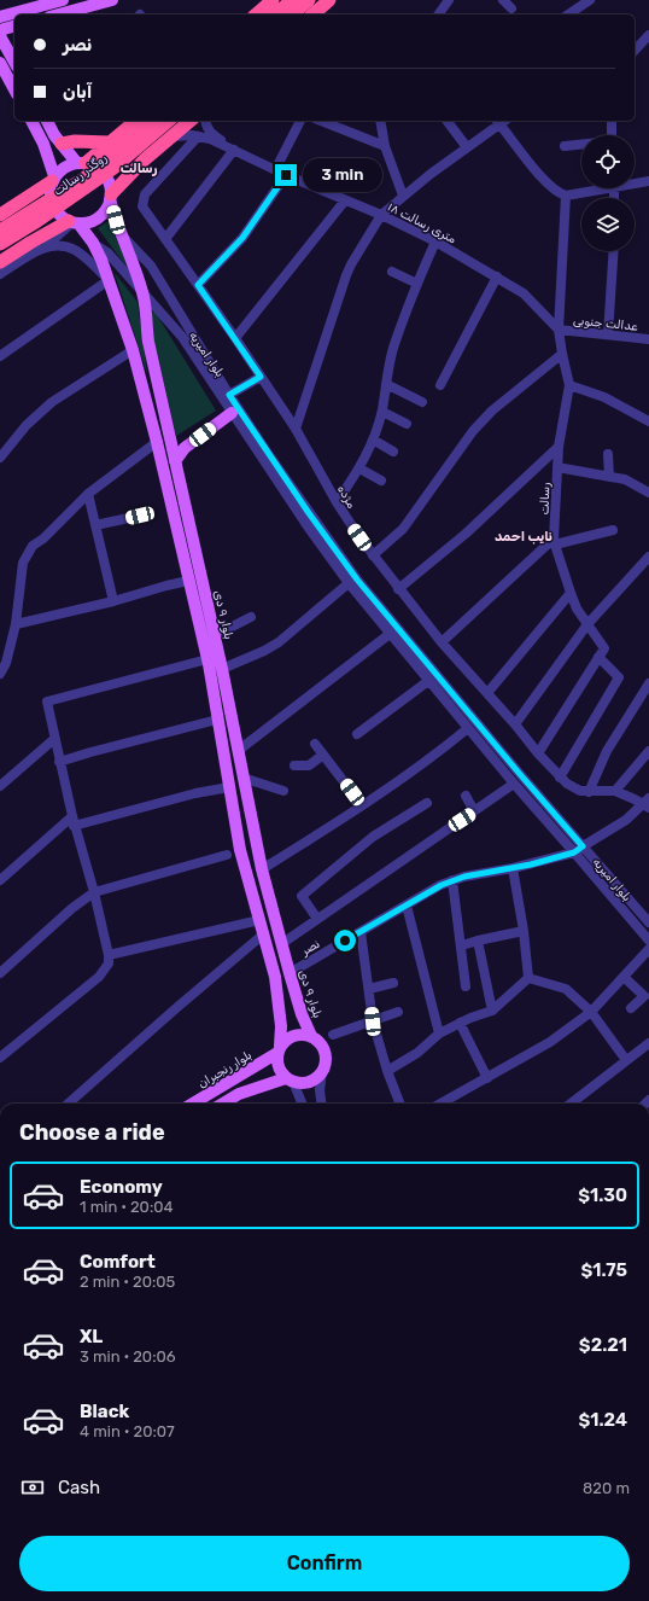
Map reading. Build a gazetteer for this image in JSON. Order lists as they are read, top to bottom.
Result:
{
  "streets": {
    "highway": ["روگذر رسالت"],
    "main road": ["بلوار ۹ دی", "بلوار رنجبران"],
    "street": [
      "۱۸ متری رسالت",
      "عدالت جنوبی",
      "بلوار امیریه",
      "مژده",
      "رسالت",
      "نصر"
    ]
  },
  "crossings": [
    ["۱۸ متری رسالت", "عدالت جنوبی"],
    ["۱۸ متری رسالت", "رسالت"],
    ["عدالت جنوبی", "رسالت"],
    ["بلوار امیریه", "بلوار ۹ دی"],
    ["بلوار امیریه", "نصر"],
    ["مژده", "نصر"],
    ["بلوار ۹ دی", "نصر"],
    ["بلوار ۹ دی", "بلوار رنجبران"]
  ],
  "districts": ["رسالت", "نایب احمد"],
  "page": {
    "banner": ["نصر", "آبان"],
    "bubble": "3 min",
    "heading": "Choose a ride",
    "list": [
      {
        "name": "Economy",
        "note": "1 min · 20:04",
        "value": "$1.30"
      },
      {
        "name": "Comfort",
        "note": "2 min · 20:05",
        "value": "$1.75"
      },
      {
        "name": "XL",
        "note": "3 min · 20:06",
        "value": "$2.21"
      },
      {
        "name": "Black",
        "note": "4 min · 20:07",
        "value": "$1.24"
      }
    ],
    "pay": ["Cash", "820 m"],
    "buttons": "Confirm"
  }
}
